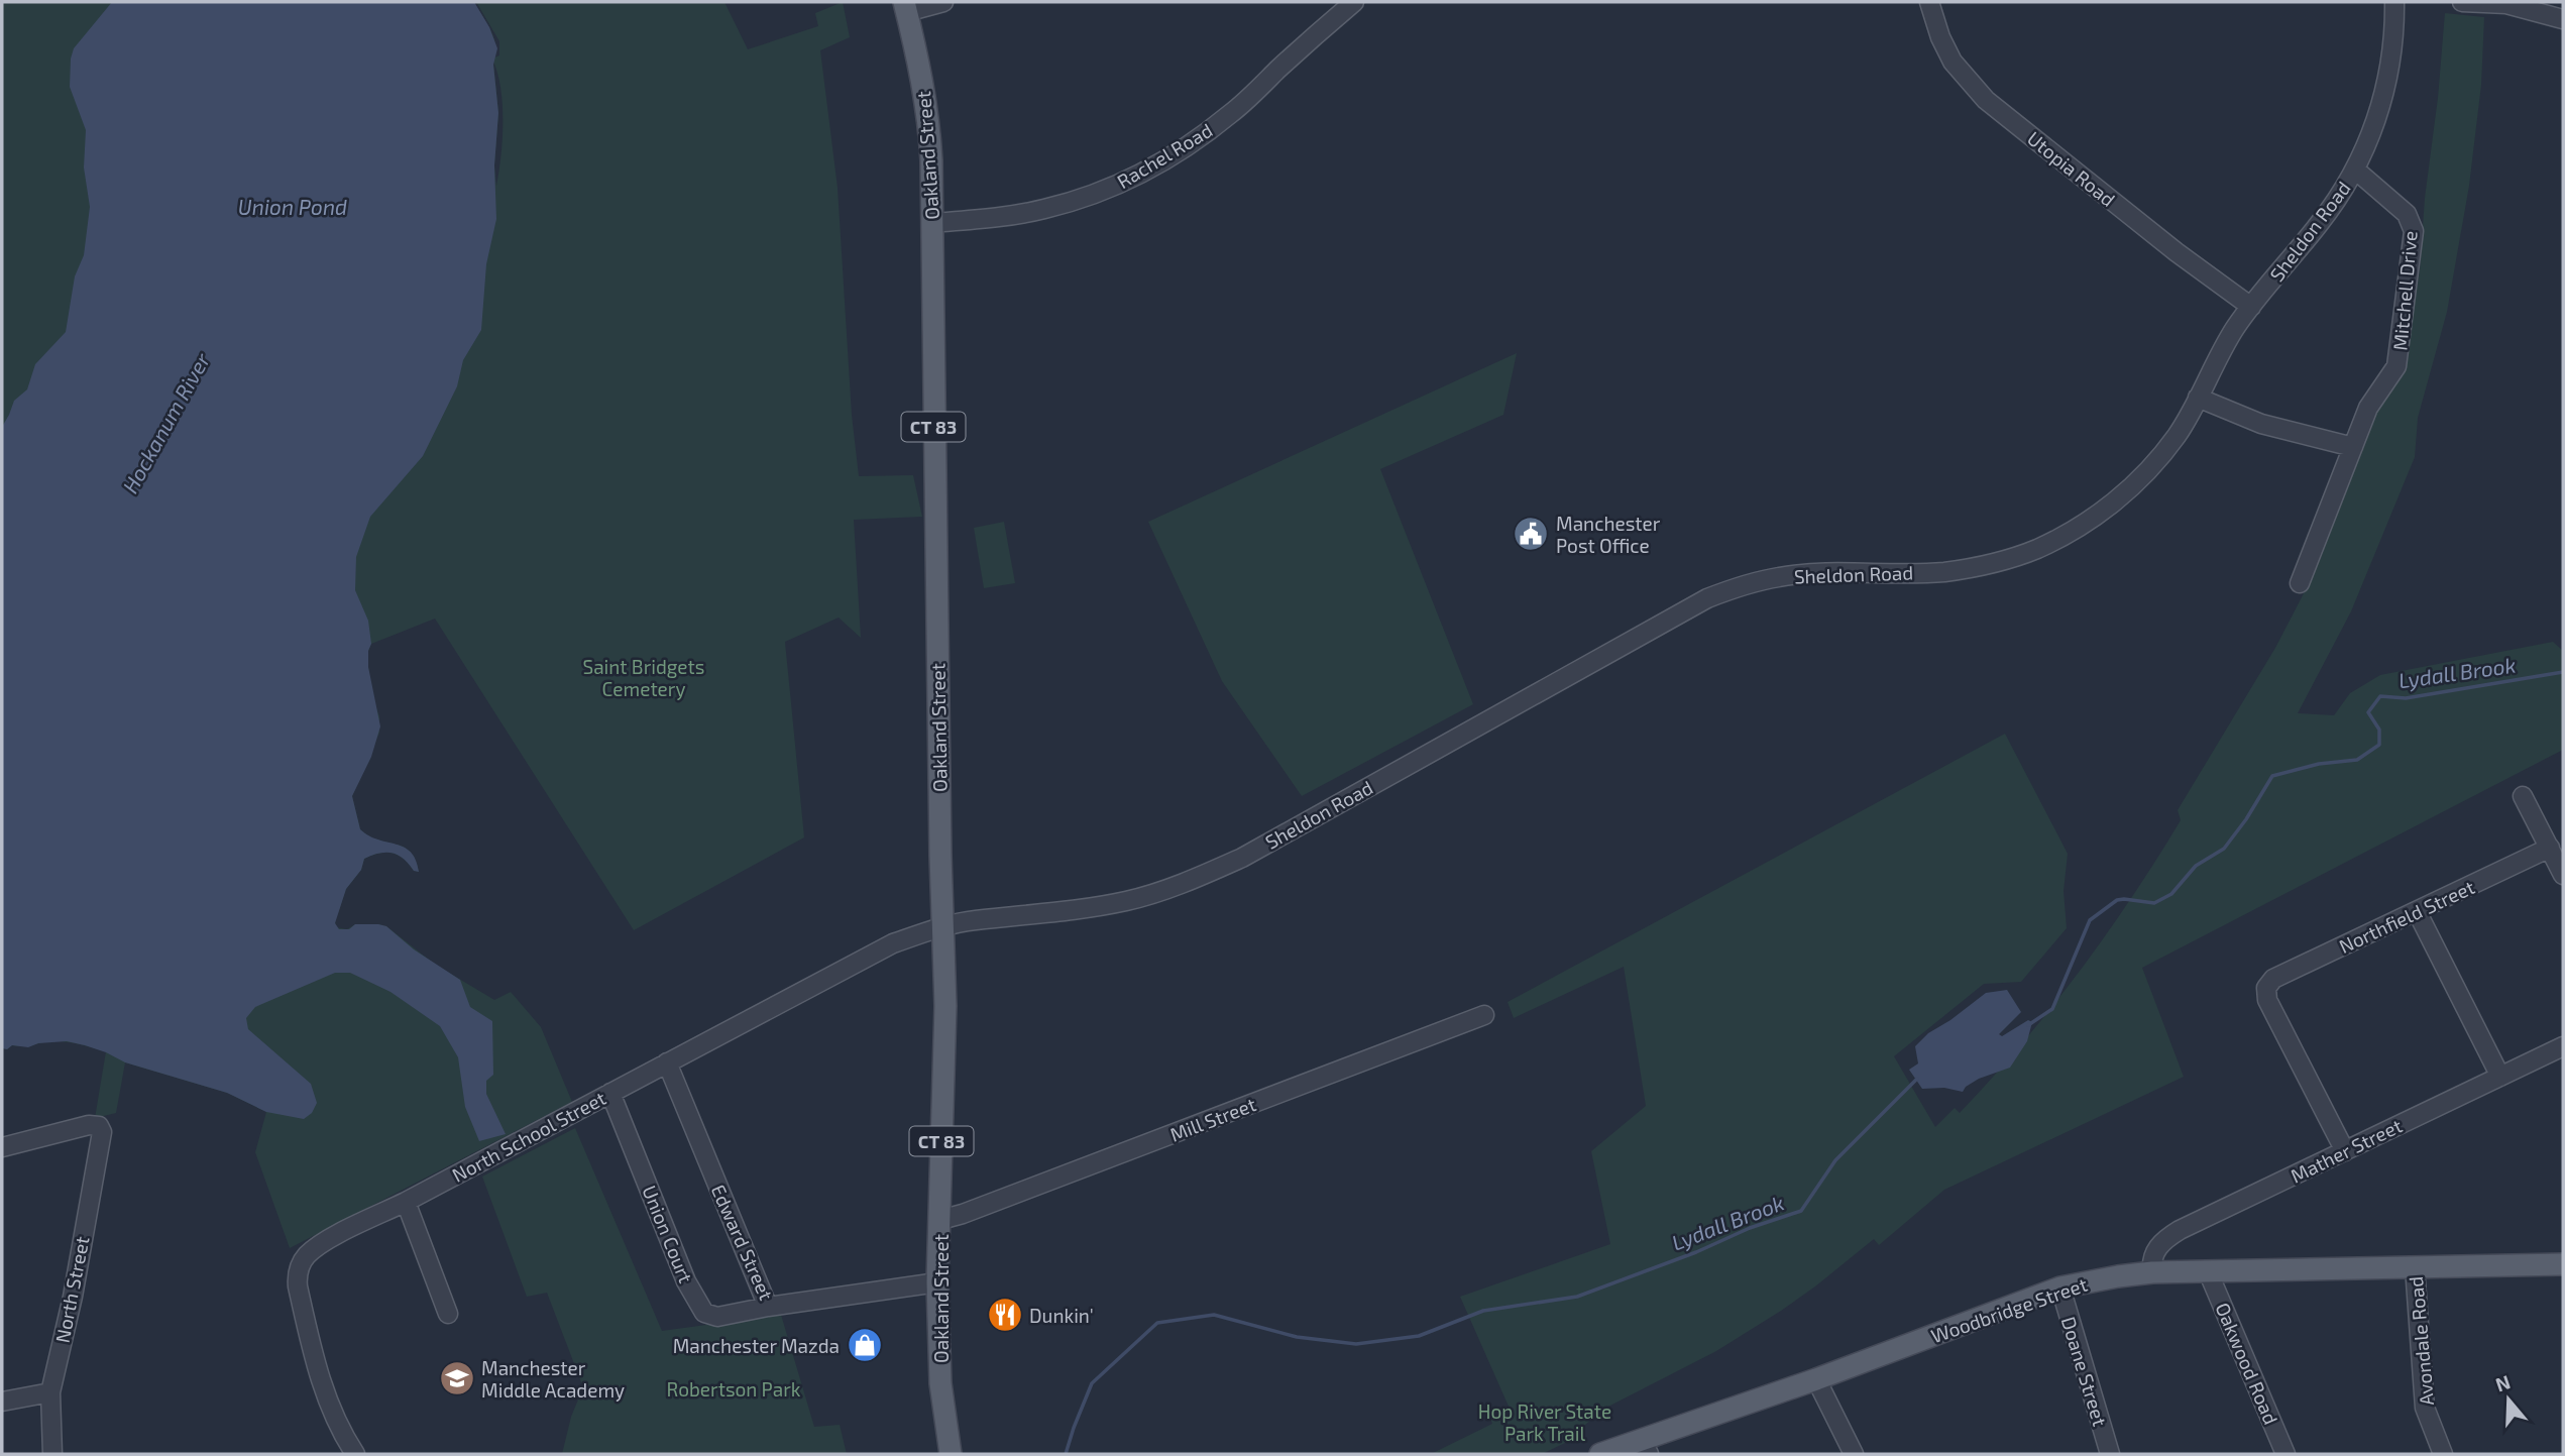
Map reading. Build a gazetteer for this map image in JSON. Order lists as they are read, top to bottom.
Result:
{
  "streets": {
    "main road": ["Oakland Street", "CT 83", "Woodbridge Street"],
    "street": [
      "Rachel Road",
      "Utopia Road",
      "Sheldon Road",
      "Mitchell Drive",
      "Northfield Street",
      "Mill Street",
      "North School Street",
      "Mather Street",
      "Union Court",
      "Edward Street",
      "North Street",
      "Avondale Road",
      "Oakwood Road",
      "Doane Street"
    ]
  },
  "crossings": [
    ["Oakland Street", "Rachel Road"],
    ["Oakland Street", "Sheldon Road"],
    ["Oakland Street", "Mill Street"],
    ["Oakland Street", "North School Street"],
    ["Oakland Street", "Edward Street"],
    ["Utopia Road", "Sheldon Road"],
    ["Sheldon Road", "Mitchell Drive"],
    ["Sheldon Road", "North School Street"],
    ["Northfield Street", "Mather Street"],
    ["North School Street", "Union Court"],
    ["North School Street", "Edward Street"],
    ["Mather Street", "Woodbridge Street"],
    ["Union Court", "Edward Street"],
    ["Woodbridge Street", "Avondale Road"],
    ["Woodbridge Street", "Oakwood Road"],
    ["Woodbridge Street", "Doane Street"]
  ],
  "water": ["Union Pond", "Hockanum River", "Lydall Brook"],
  "parks": ["Saint Bridgets Cemetery", "Robertson Park", "Hop River State Park Trail"],
  "places": {
    "public building": ["Manchester Post Office"],
    "restaurant": ["Dunkin'"],
    "shop": ["Manchester Mazda"],
    "school or university": ["Manchester Middle Academy"]
  },
  "north": "top"
}
